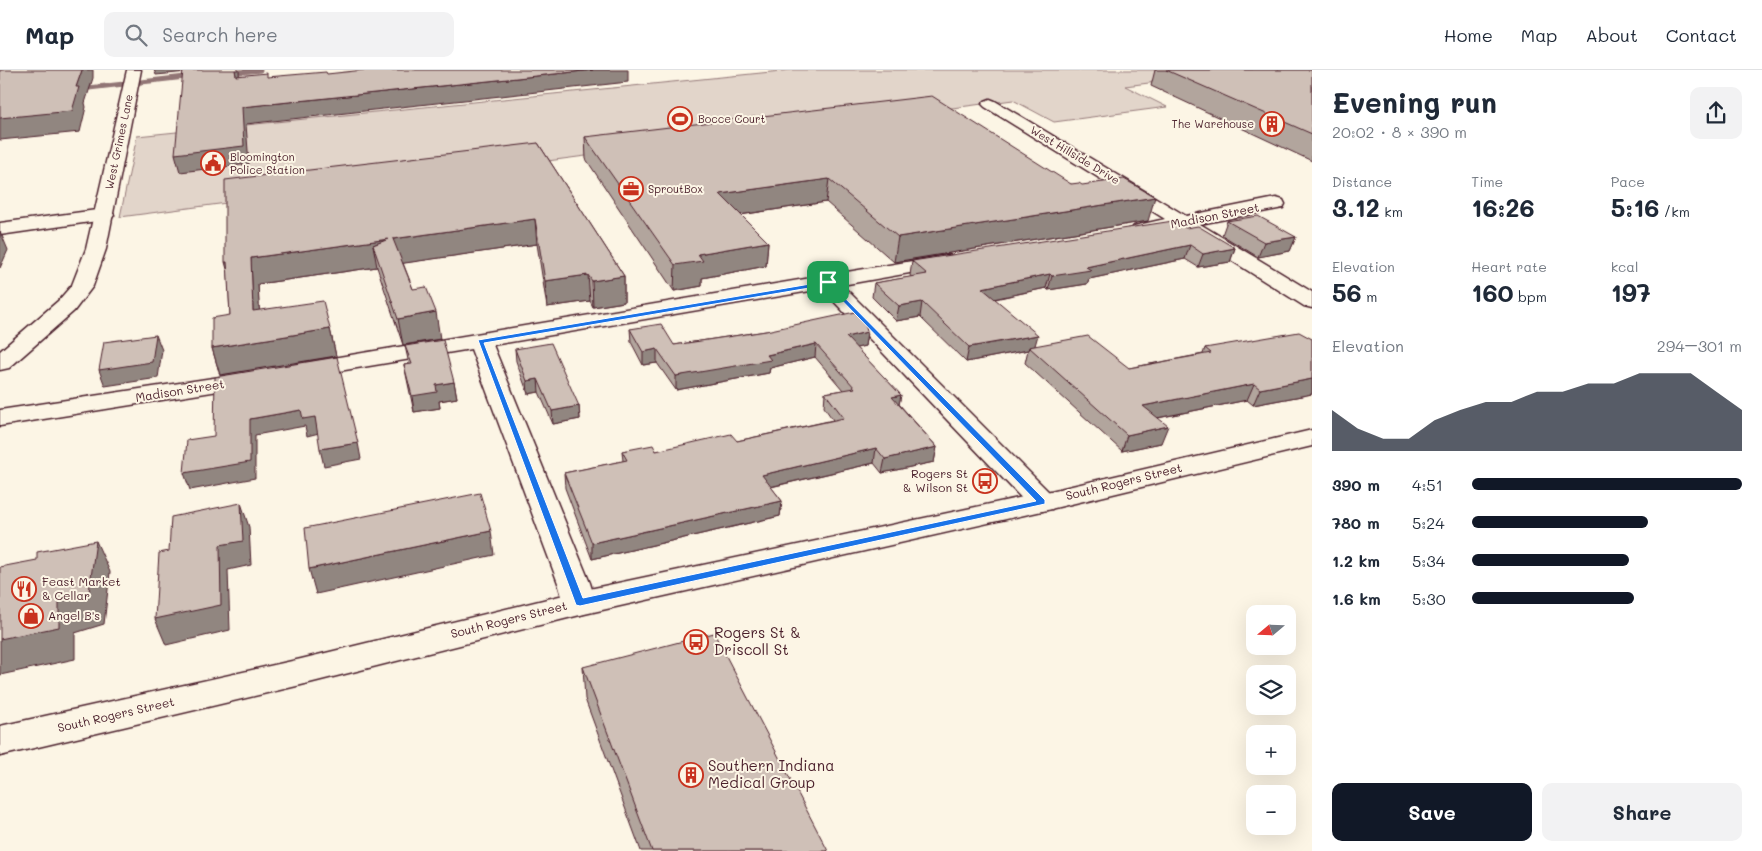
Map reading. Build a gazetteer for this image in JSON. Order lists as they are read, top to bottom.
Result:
{
  "streets": {
    "street": [
      "West Grimes Lane",
      "West Hillside Drive",
      "Madison Street",
      "South Rogers Street"
    ]
  },
  "crossings": [
    ["West Hillside Drive", "Madison Street"]
  ],
  "places": {
    "sports": ["Bocce Court"],
    "building": ["The Warehouse", "Southern Indiana Medical Group"],
    "public building": ["Bloomington Police Station"],
    "office": ["SproutBox"],
    "bus stop": ["Rogers St & Wilson St", "Rogers St & Driscoll St"],
    "restaurant": ["Feast Market & Cellar"],
    "shop": ["Angel B's"]
  },
  "north": "left",
  "page": {
    "header": "Map",
    "search": "Search here",
    "nav": [
      "Home",
      "Map",
      "About",
      "Contact"
    ],
    "heading": ["Evening run", "20:02 · 8 × 390 m"],
    "stats": [
      ["Distance", "3.12 km"],
      ["Time", "16:26"],
      ["Pace", "5:16 /km"],
      ["Elevation", "56 m"],
      ["Heart rate", "160 bpm"],
      ["kcal", "197"]
    ],
    "chart": ["Elevation", "294–301 m"],
    "list": [
      {
        "name": "390 m",
        "note": "4:51"
      },
      {
        "name": "780 m",
        "note": "5:24"
      },
      {
        "name": "1.2 km",
        "note": "5:34"
      },
      {
        "name": "1.6 km",
        "note": "5:30"
      }
    ],
    "map_buttons": ["+", "−"],
    "buttons": ["Save", "Share"]
  }
}
